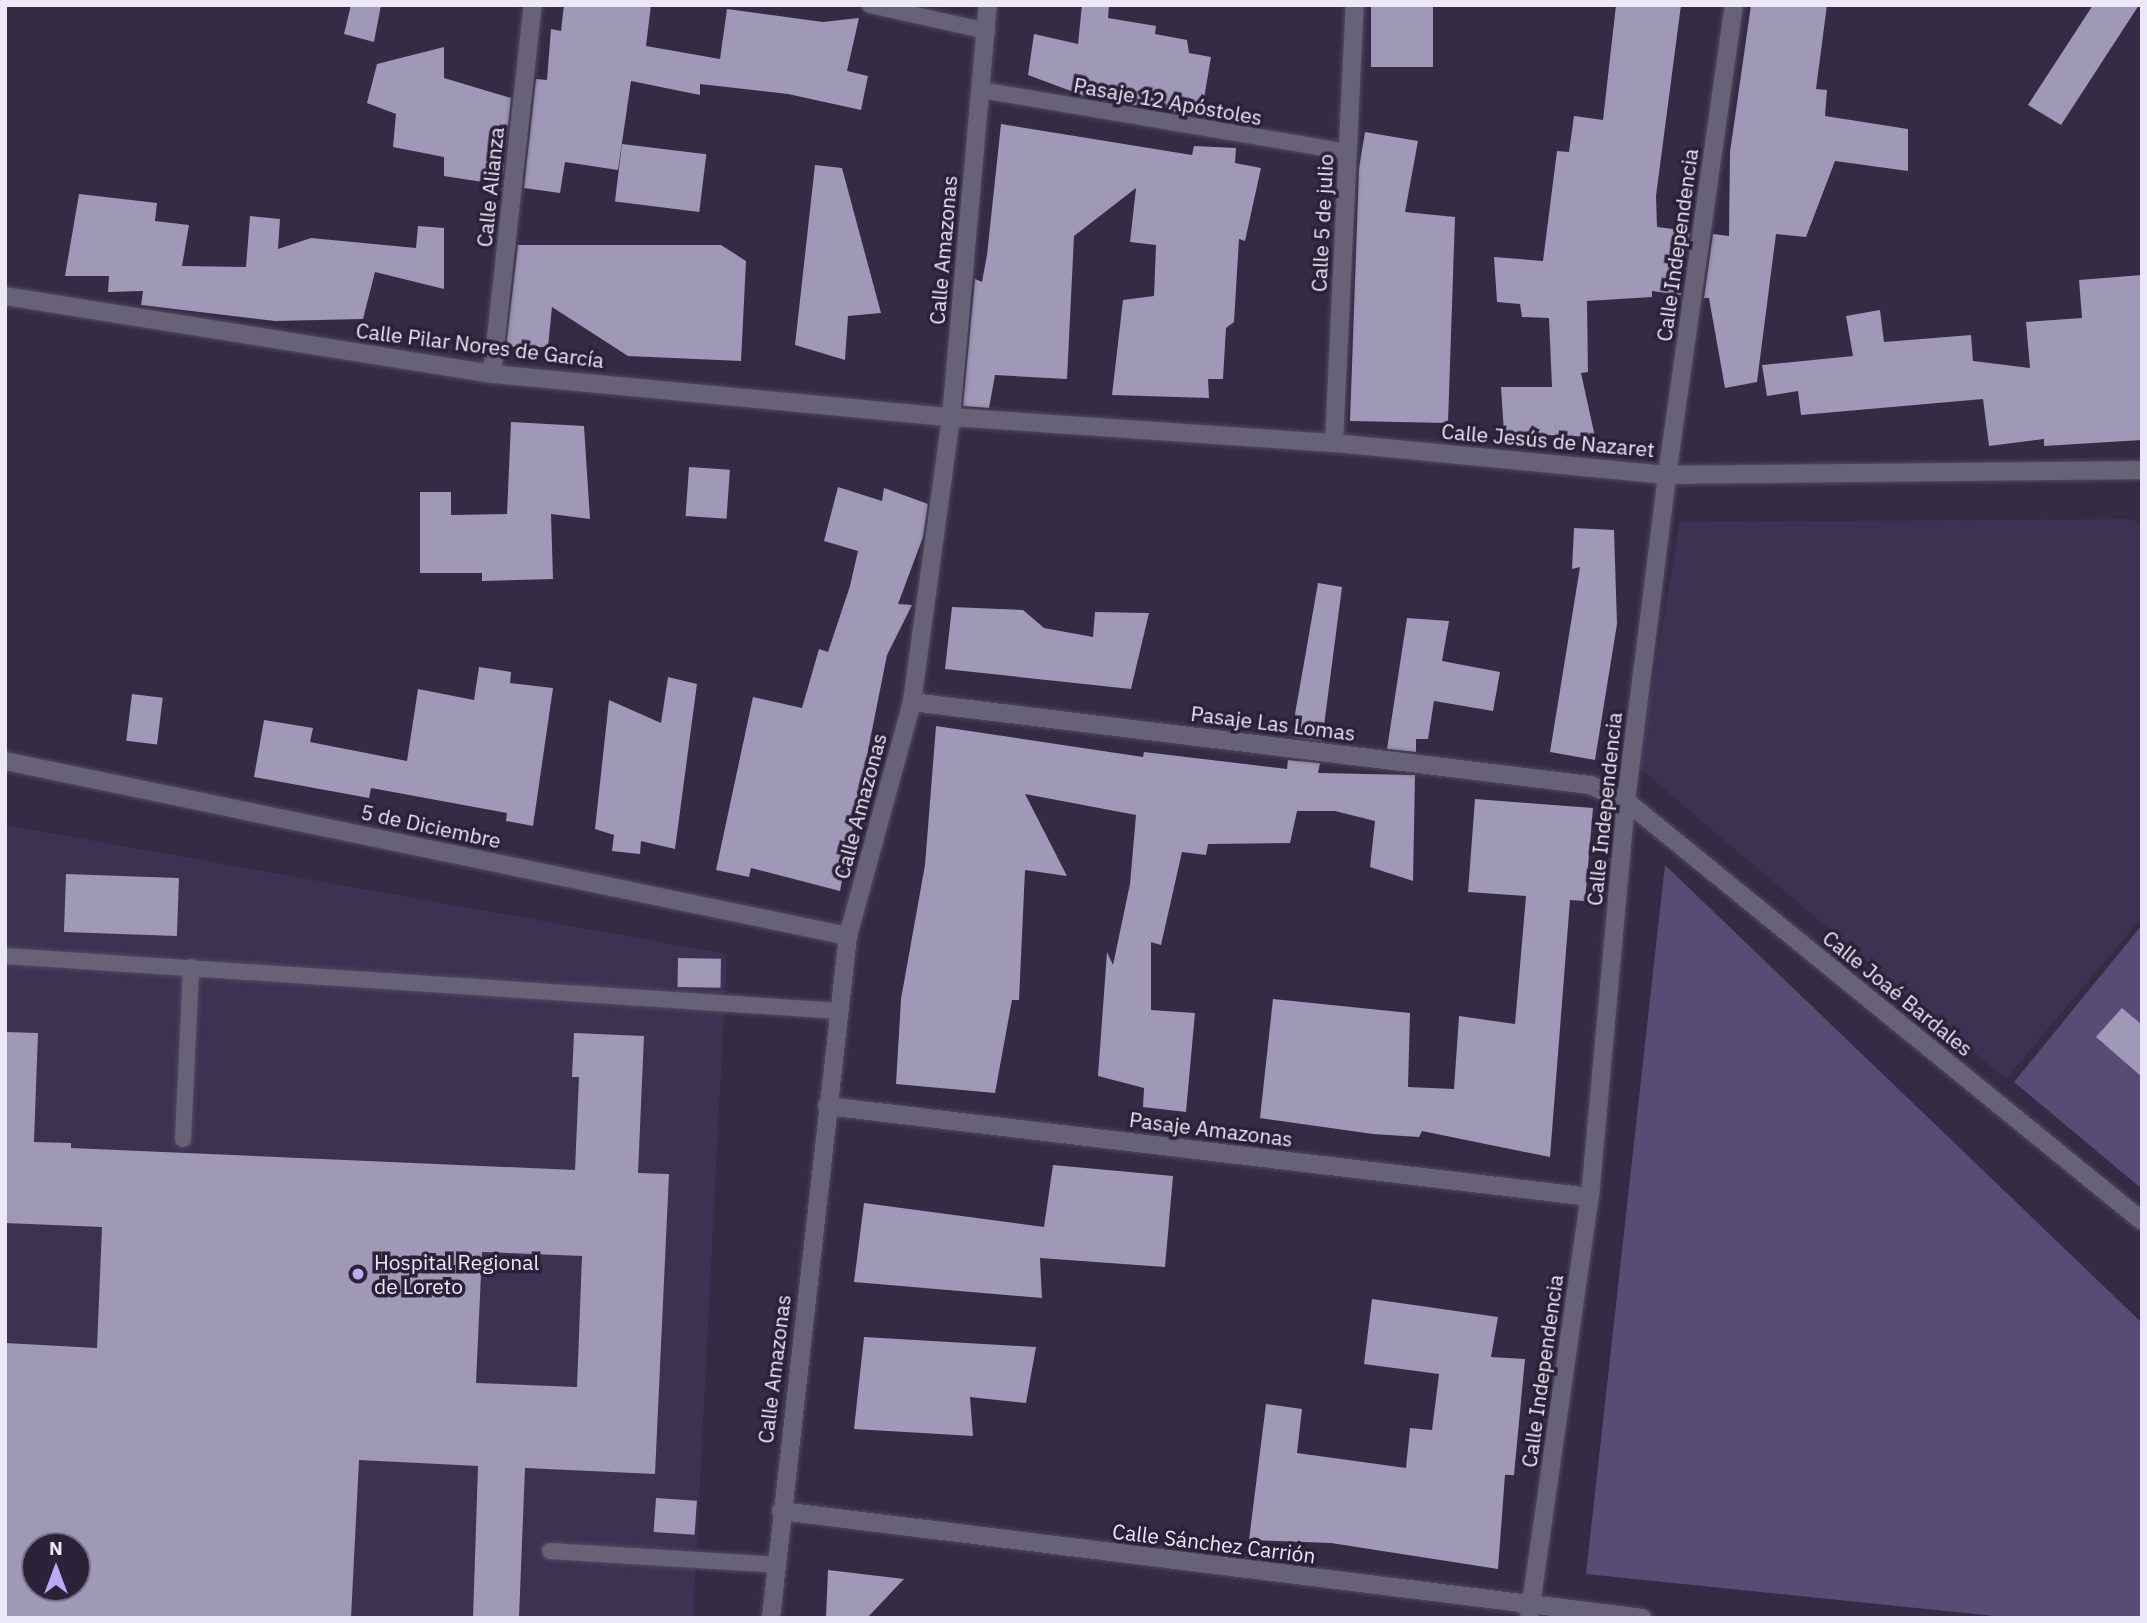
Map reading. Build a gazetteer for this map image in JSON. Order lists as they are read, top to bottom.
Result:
{
  "streets": {
    "street": [
      "Calle Alianza",
      "Calle 5 de julio",
      "Calle Independencia",
      "Calle Amazonas",
      "Calle Pilar Nores de García",
      "Calle Jesús de Nazaret",
      "Pasaje Las Lomas",
      "5 de Diciembre",
      "Calle Joaé Bardales",
      "Pasaje Amazonas",
      "Calle Sánchez Carrión"
    ],
    "lane": ["Pasaje 12 Apóstoles"]
  },
  "crossings": [
    ["Pasaje 12 Apóstoles", "Calle 5 de julio"],
    ["Pasaje 12 Apóstoles", "Calle Amazonas"],
    ["Calle Alianza", "Calle Pilar Nores de García"],
    ["Calle 5 de julio", "Calle Jesús de Nazaret"],
    ["Calle Independencia", "Calle Jesús de Nazaret"],
    ["Calle Independencia", "Pasaje Las Lomas"],
    ["Calle Independencia", "Calle Joaé Bardales"],
    ["Calle Independencia", "Pasaje Amazonas"],
    ["Calle Independencia", "Calle Sánchez Carrión"],
    ["Calle Amazonas", "Calle Pilar Nores de García"],
    ["Calle Amazonas", "Calle Jesús de Nazaret"],
    ["Calle Amazonas", "Pasaje Las Lomas"],
    ["Calle Amazonas", "5 de Diciembre"],
    ["Calle Amazonas", "Pasaje Amazonas"],
    ["Calle Amazonas", "Calle Sánchez Carrión"],
    ["Calle Pilar Nores de García", "Calle Jesús de Nazaret"],
    ["Pasaje Las Lomas", "Calle Joaé Bardales"]
  ],
  "places": ["Hospital Regional de Loreto"],
  "north": "top"
}
